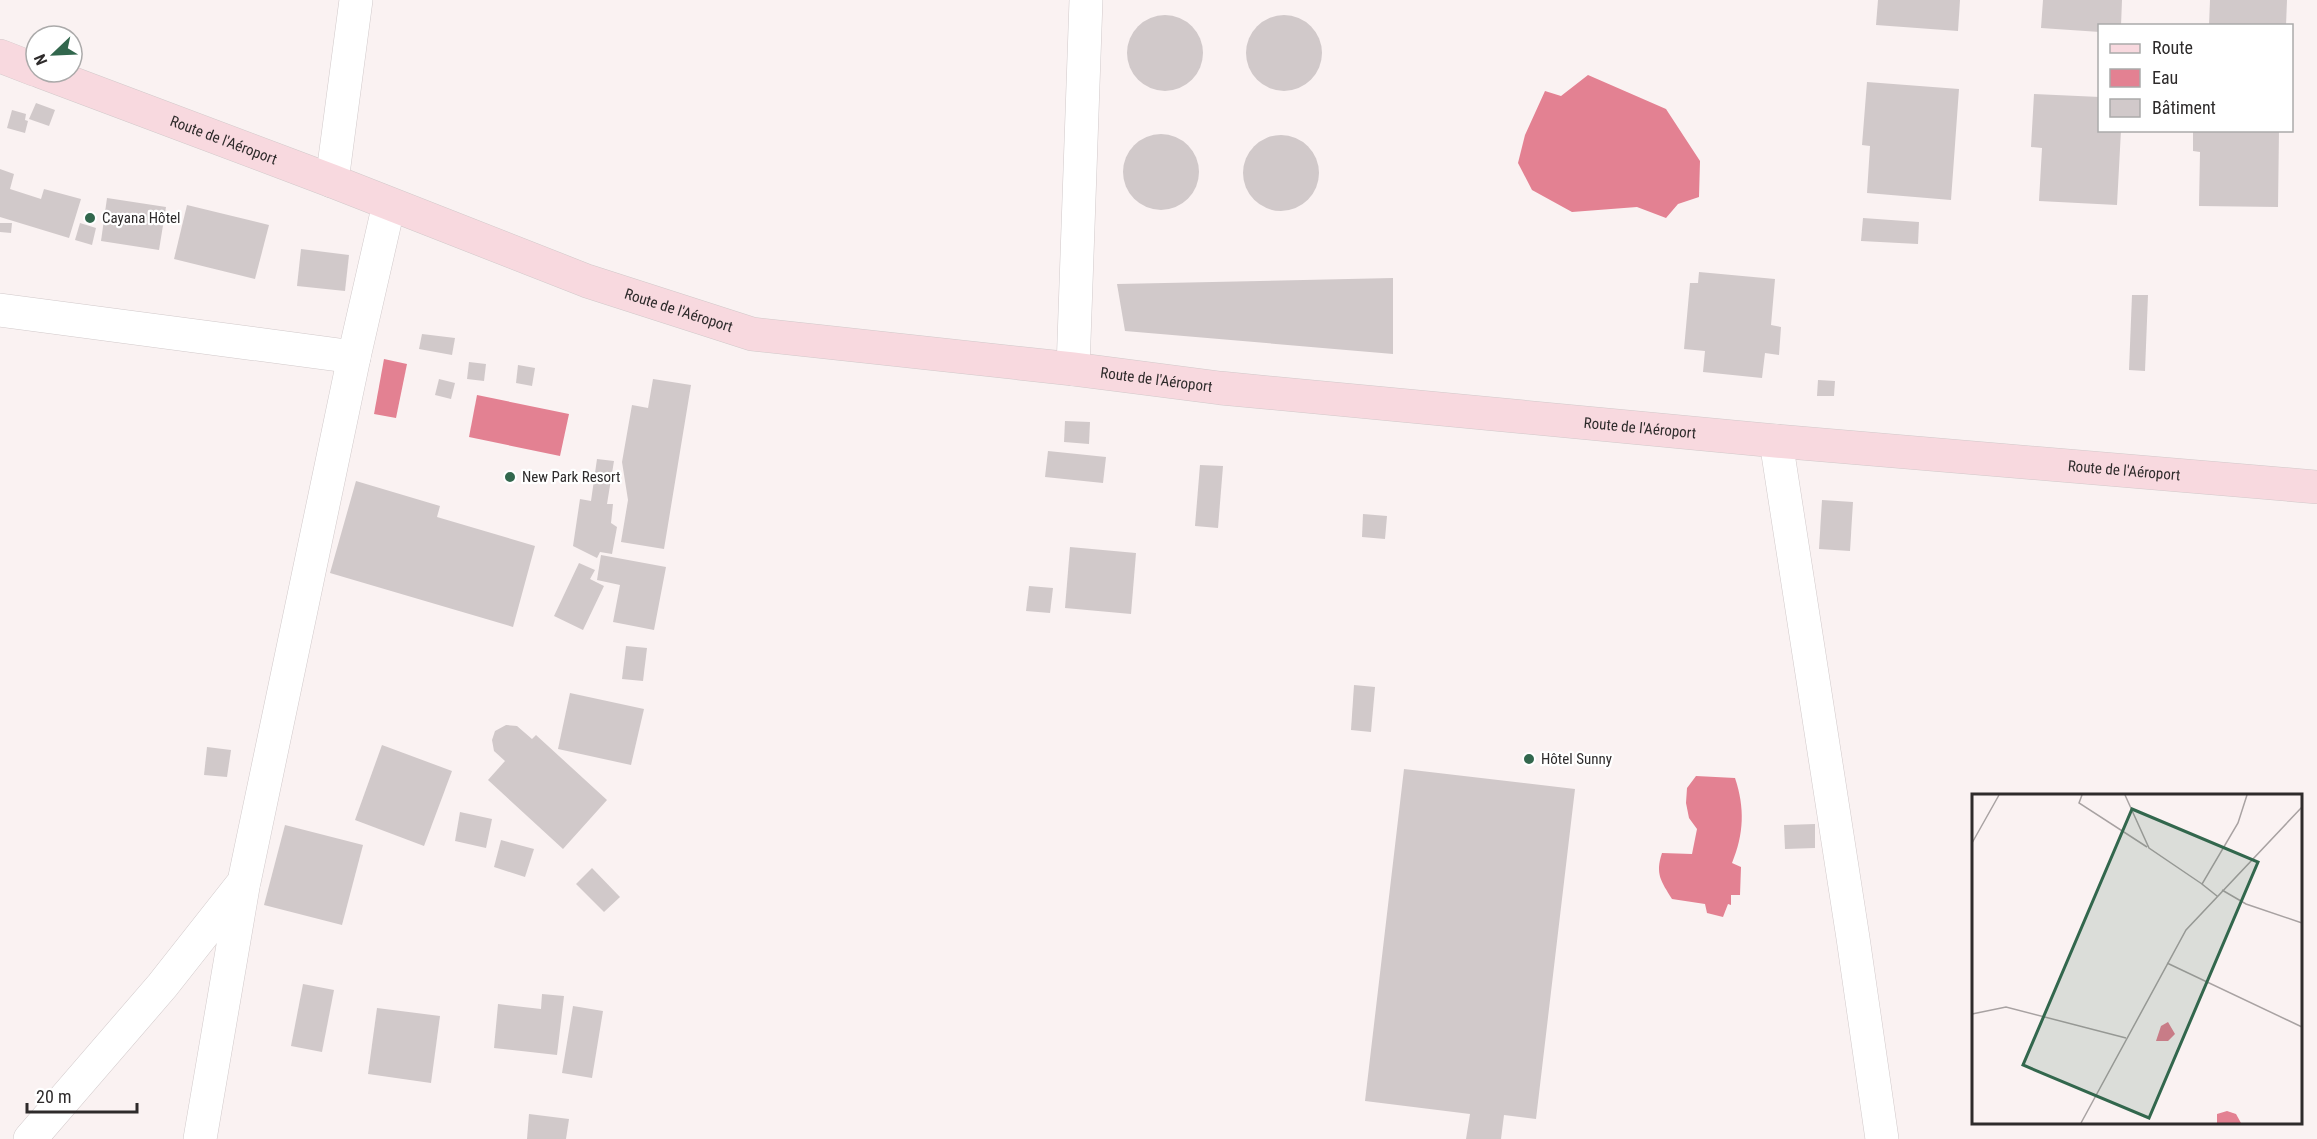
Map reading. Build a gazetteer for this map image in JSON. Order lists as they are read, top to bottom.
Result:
{
  "streets": {
    "main road": ["Route de l'Aéroport"]
  },
  "places": ["Cayana Hôtel", "New Park Resort", "Hôtel Sunny"],
  "legend": ["Route", "Eau", "Bâtiment"],
  "scale_bar": "20 m",
  "north": "bottom left"
}
